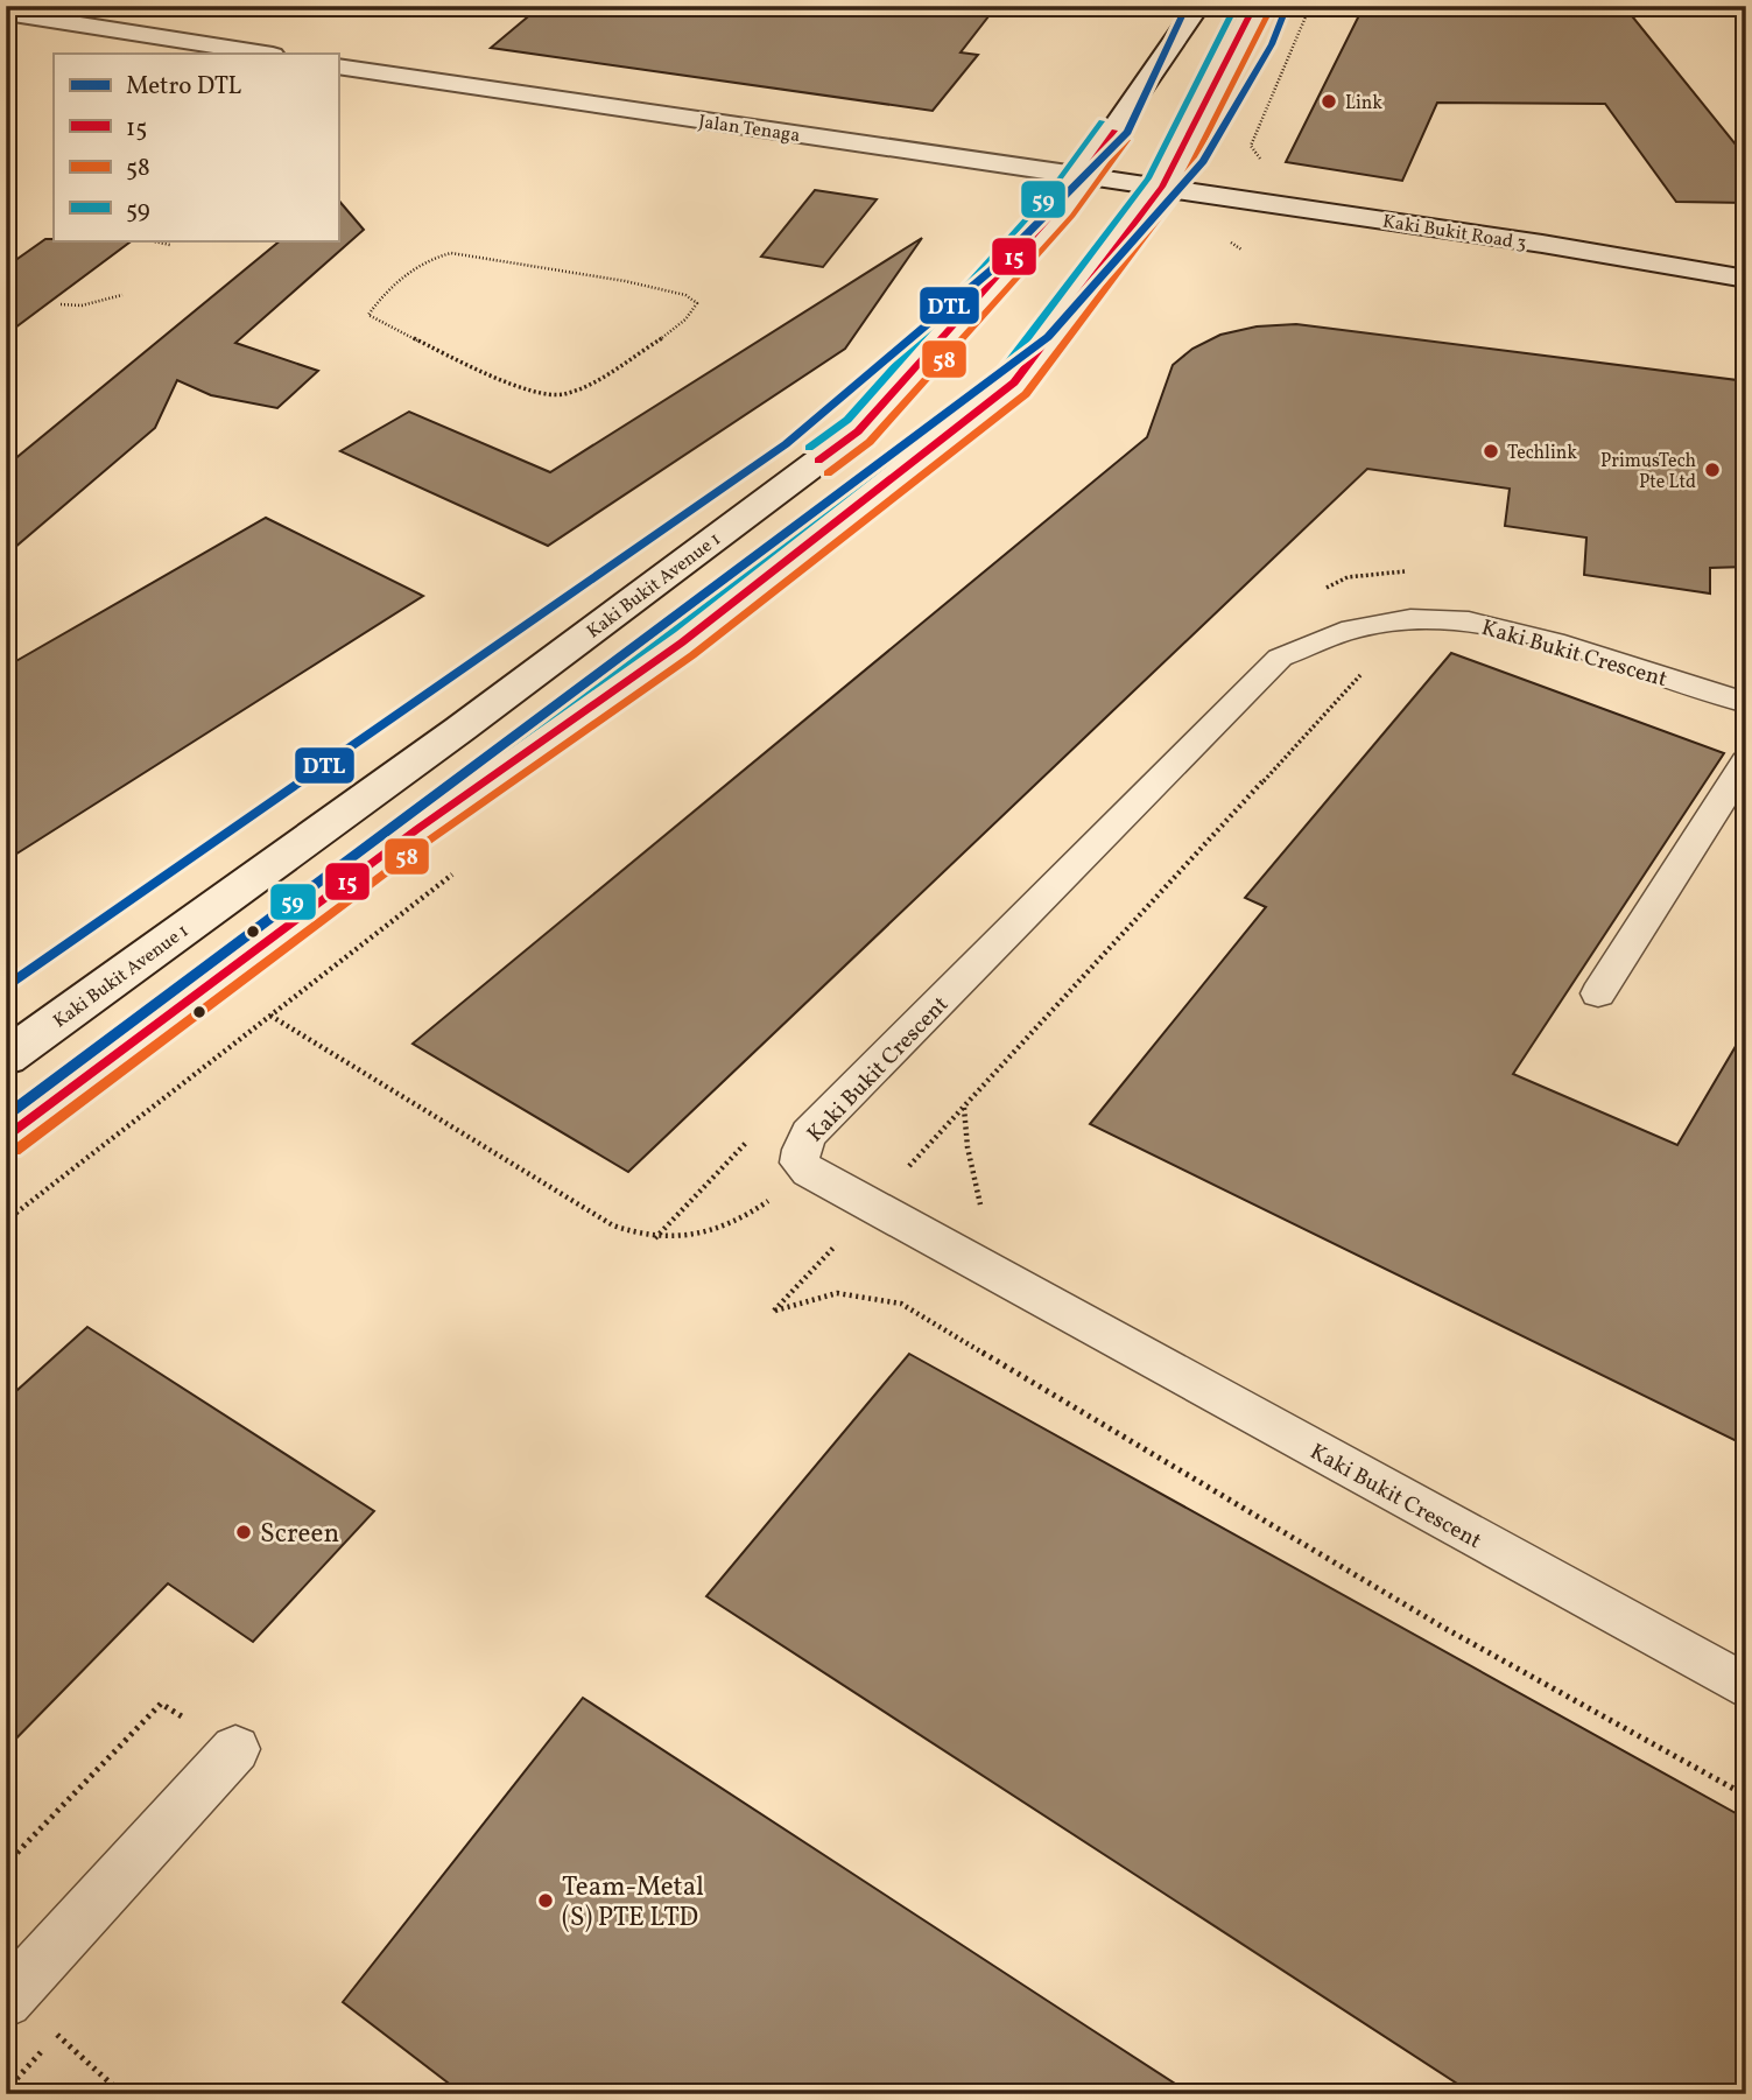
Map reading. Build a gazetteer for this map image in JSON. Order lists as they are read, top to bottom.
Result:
{
  "streets": {
    "main road": ["Jalan Tenaga", "Kaki Bukit Road 3", "Kaki Bukit Avenue 1"],
    "lane": ["Kaki Bukit Crescent"]
  },
  "crossings": [
    ["Jalan Tenaga", "Kaki Bukit Road 3"],
    ["Jalan Tenaga", "Kaki Bukit Avenue 1"]
  ],
  "places": [
    "Link",
    "Techlink",
    "PrimusTech Pte Ltd",
    "Screen",
    "Team-Metal (S) PTE LTD"
  ],
  "lines": [
    "metro line DTL",
    "transit line 15",
    "transit line 59",
    "transit line 58"
  ],
  "legend": [
    "Metro DTL",
    "15",
    "58",
    "59"
  ]
}
